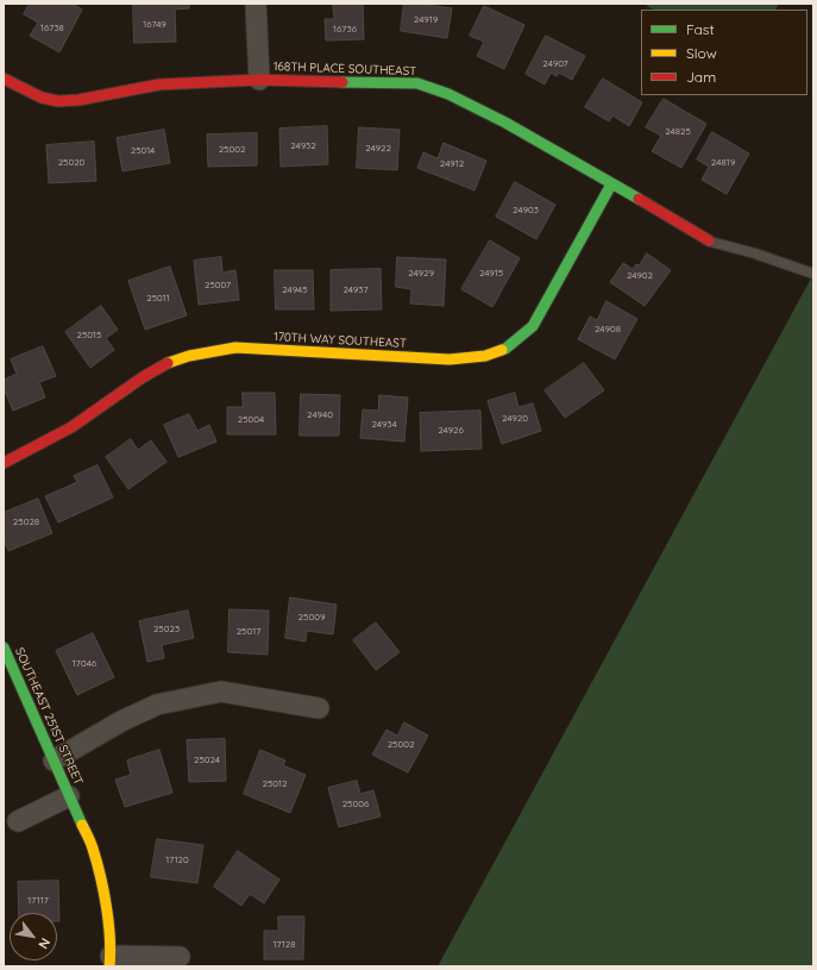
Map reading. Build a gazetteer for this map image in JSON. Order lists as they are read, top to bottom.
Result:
{
  "streets": {
    "street": ["168TH PLACE SOUTHEAST", "170TH WAY SOUTHEAST", "SOUTHEAST 251ST STREET"]
  },
  "crossings": [
    ["168TH PLACE SOUTHEAST", "170TH WAY SOUTHEAST"]
  ],
  "house_numbers": [
    "24919",
    "16749",
    "16738",
    "16736",
    "24907",
    "24825",
    "24932",
    "24922",
    "25002",
    "25014",
    "25020",
    "24819",
    "24912",
    "24903",
    "24929",
    "24915",
    "24902",
    "25007",
    "24945",
    "24937",
    "25011",
    "24908",
    "25015",
    "24940",
    "24920",
    "25004",
    "24934",
    "24926",
    "25028",
    "25009",
    "25023",
    "25017",
    "17046",
    "25002",
    "25024",
    "25012",
    "25006",
    "17120",
    "17117",
    "17128"
  ],
  "legend": ["Fast", "Slow", "Jam"],
  "north": "bottom right"
}
